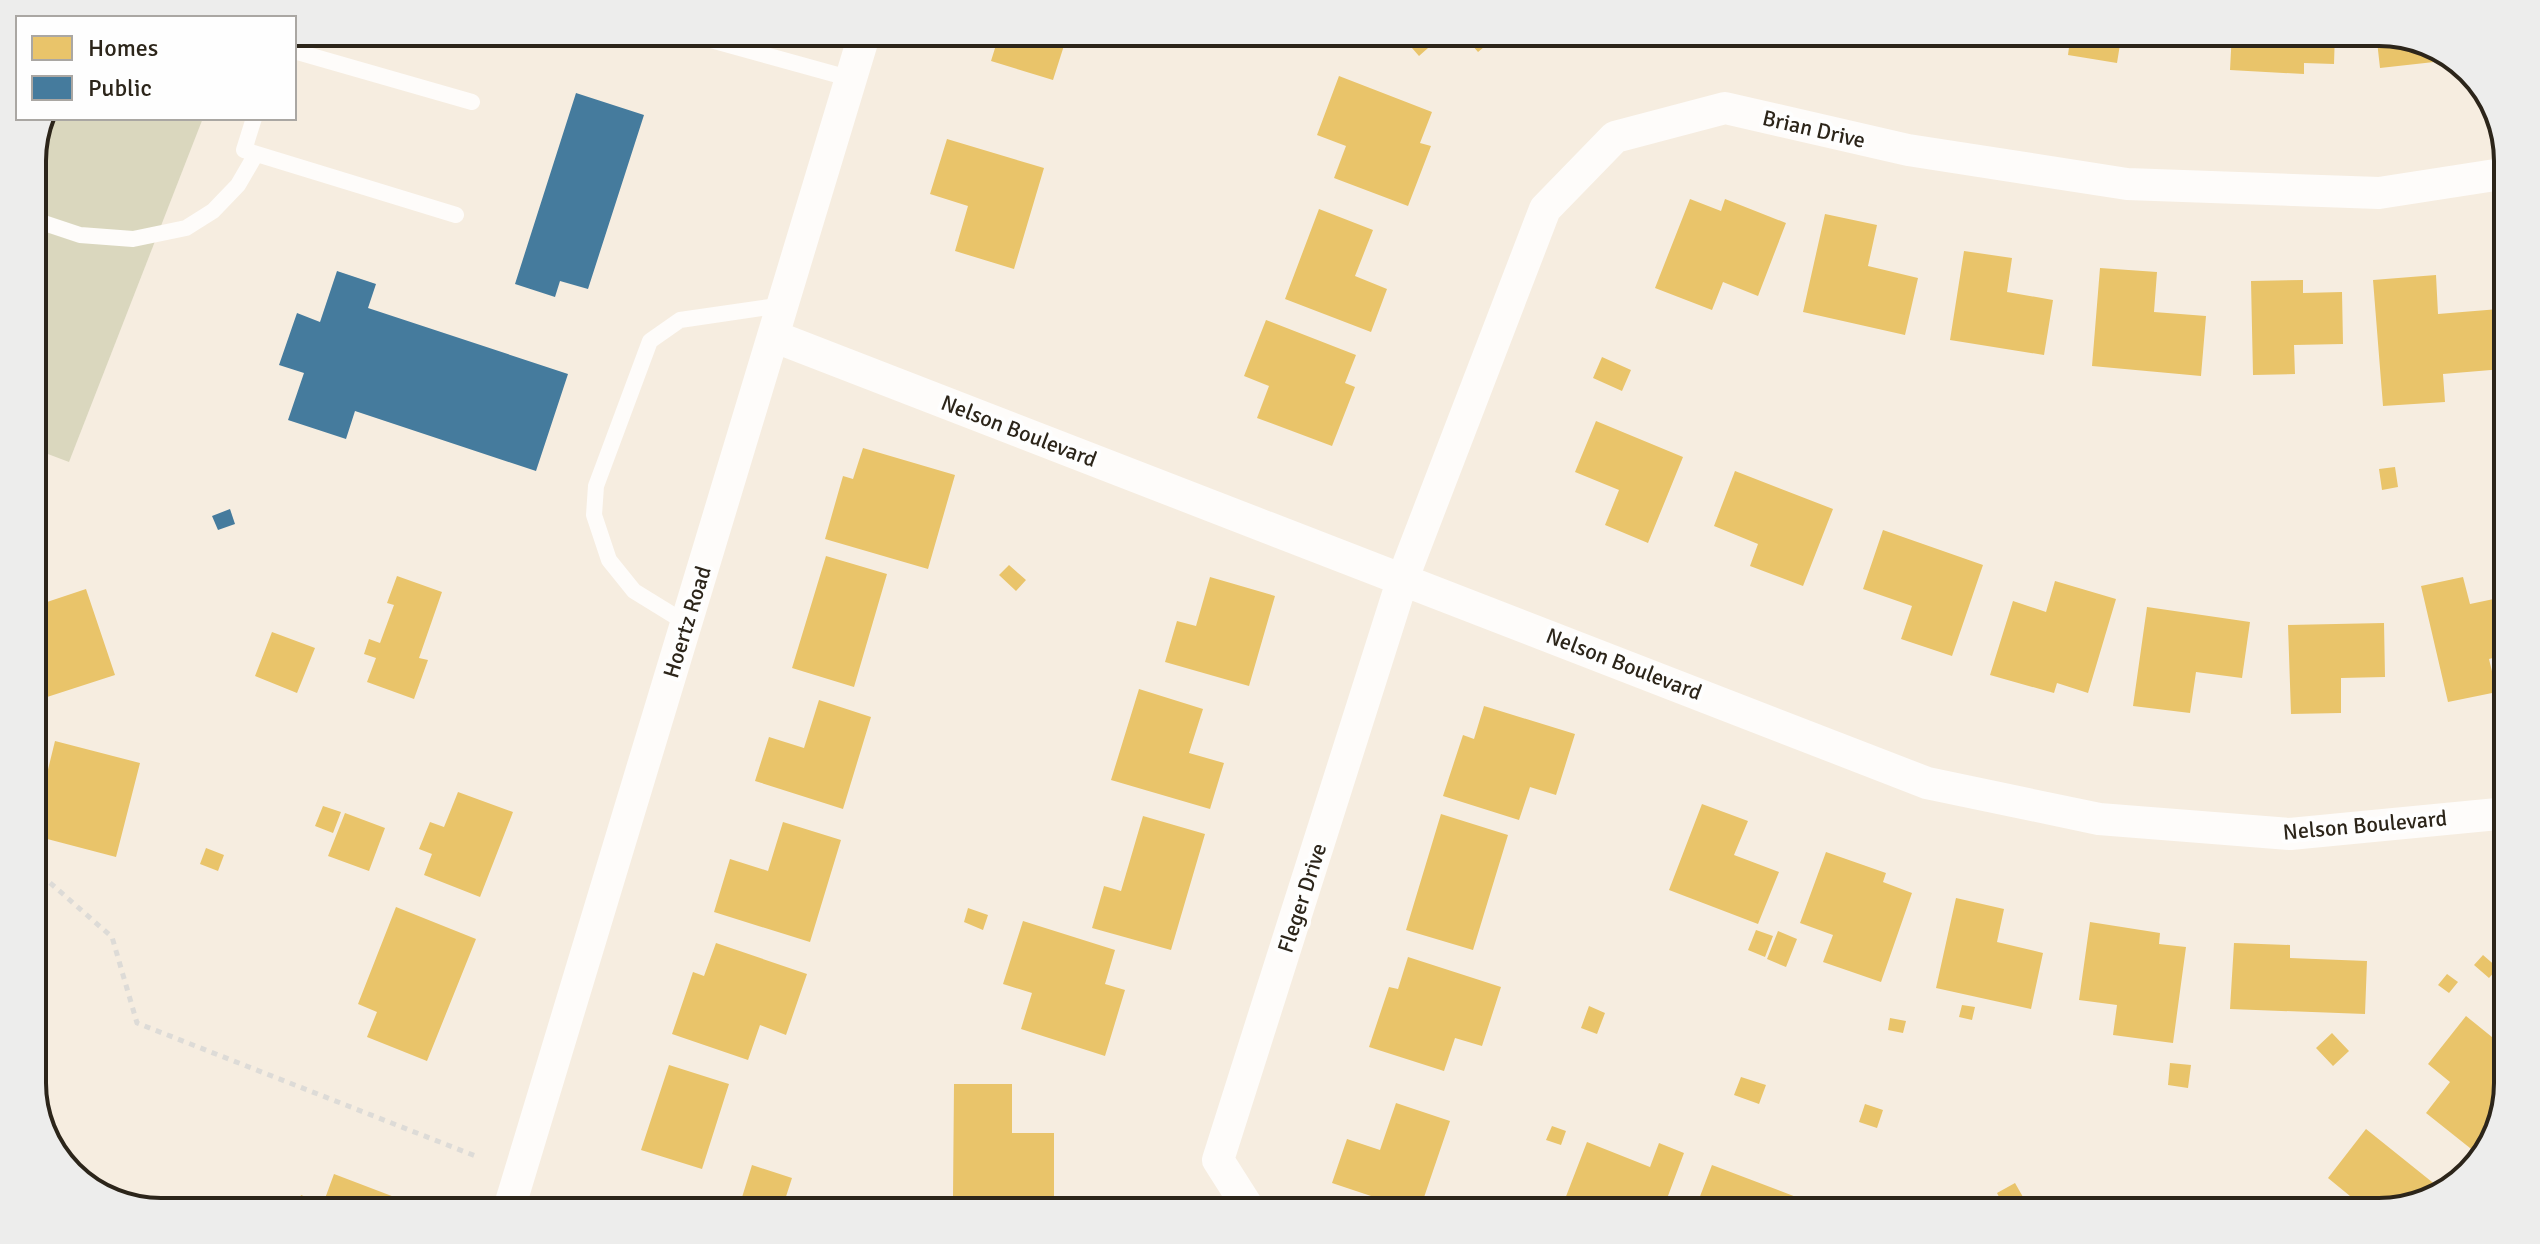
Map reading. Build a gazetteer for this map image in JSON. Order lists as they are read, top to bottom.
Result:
{
  "streets": {
    "street": [
      "Brian Drive",
      "Nelson Boulevard",
      "Hoertz Road",
      "Fleger Drive"
    ]
  },
  "crossings": [
    ["Brian Drive", "Nelson Boulevard"],
    ["Brian Drive", "Fleger Drive"],
    ["Nelson Boulevard", "Hoertz Road"],
    ["Nelson Boulevard", "Fleger Drive"]
  ],
  "legend": ["Homes", "Public"]
}
